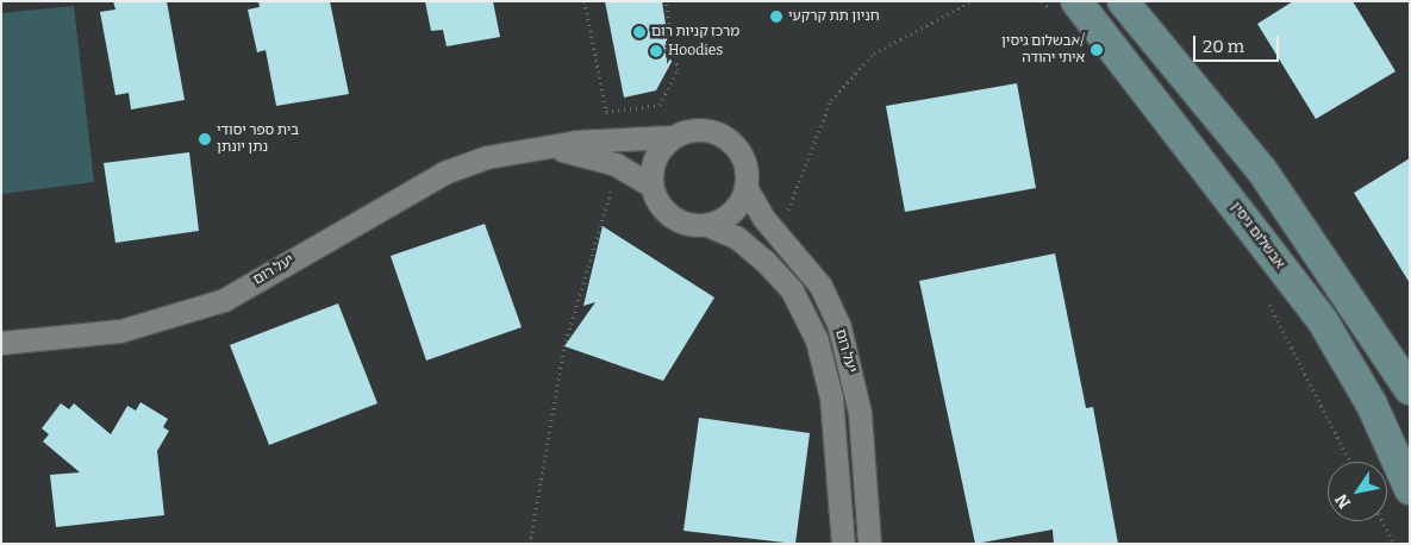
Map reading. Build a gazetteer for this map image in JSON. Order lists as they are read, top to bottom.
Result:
{
  "streets": {
    "street": ["אבשלום גיסין", "יעל רום"]
  },
  "places": [
    "חניון תת קרקעי",
    "מרכז קניות רום",
    "אבשלום גיסין/ איתי יהודה",
    "Hoodies",
    "בית ספר יסודי נתן יונתן"
  ],
  "scale_bar": "20 m",
  "north": "bottom left"
}
